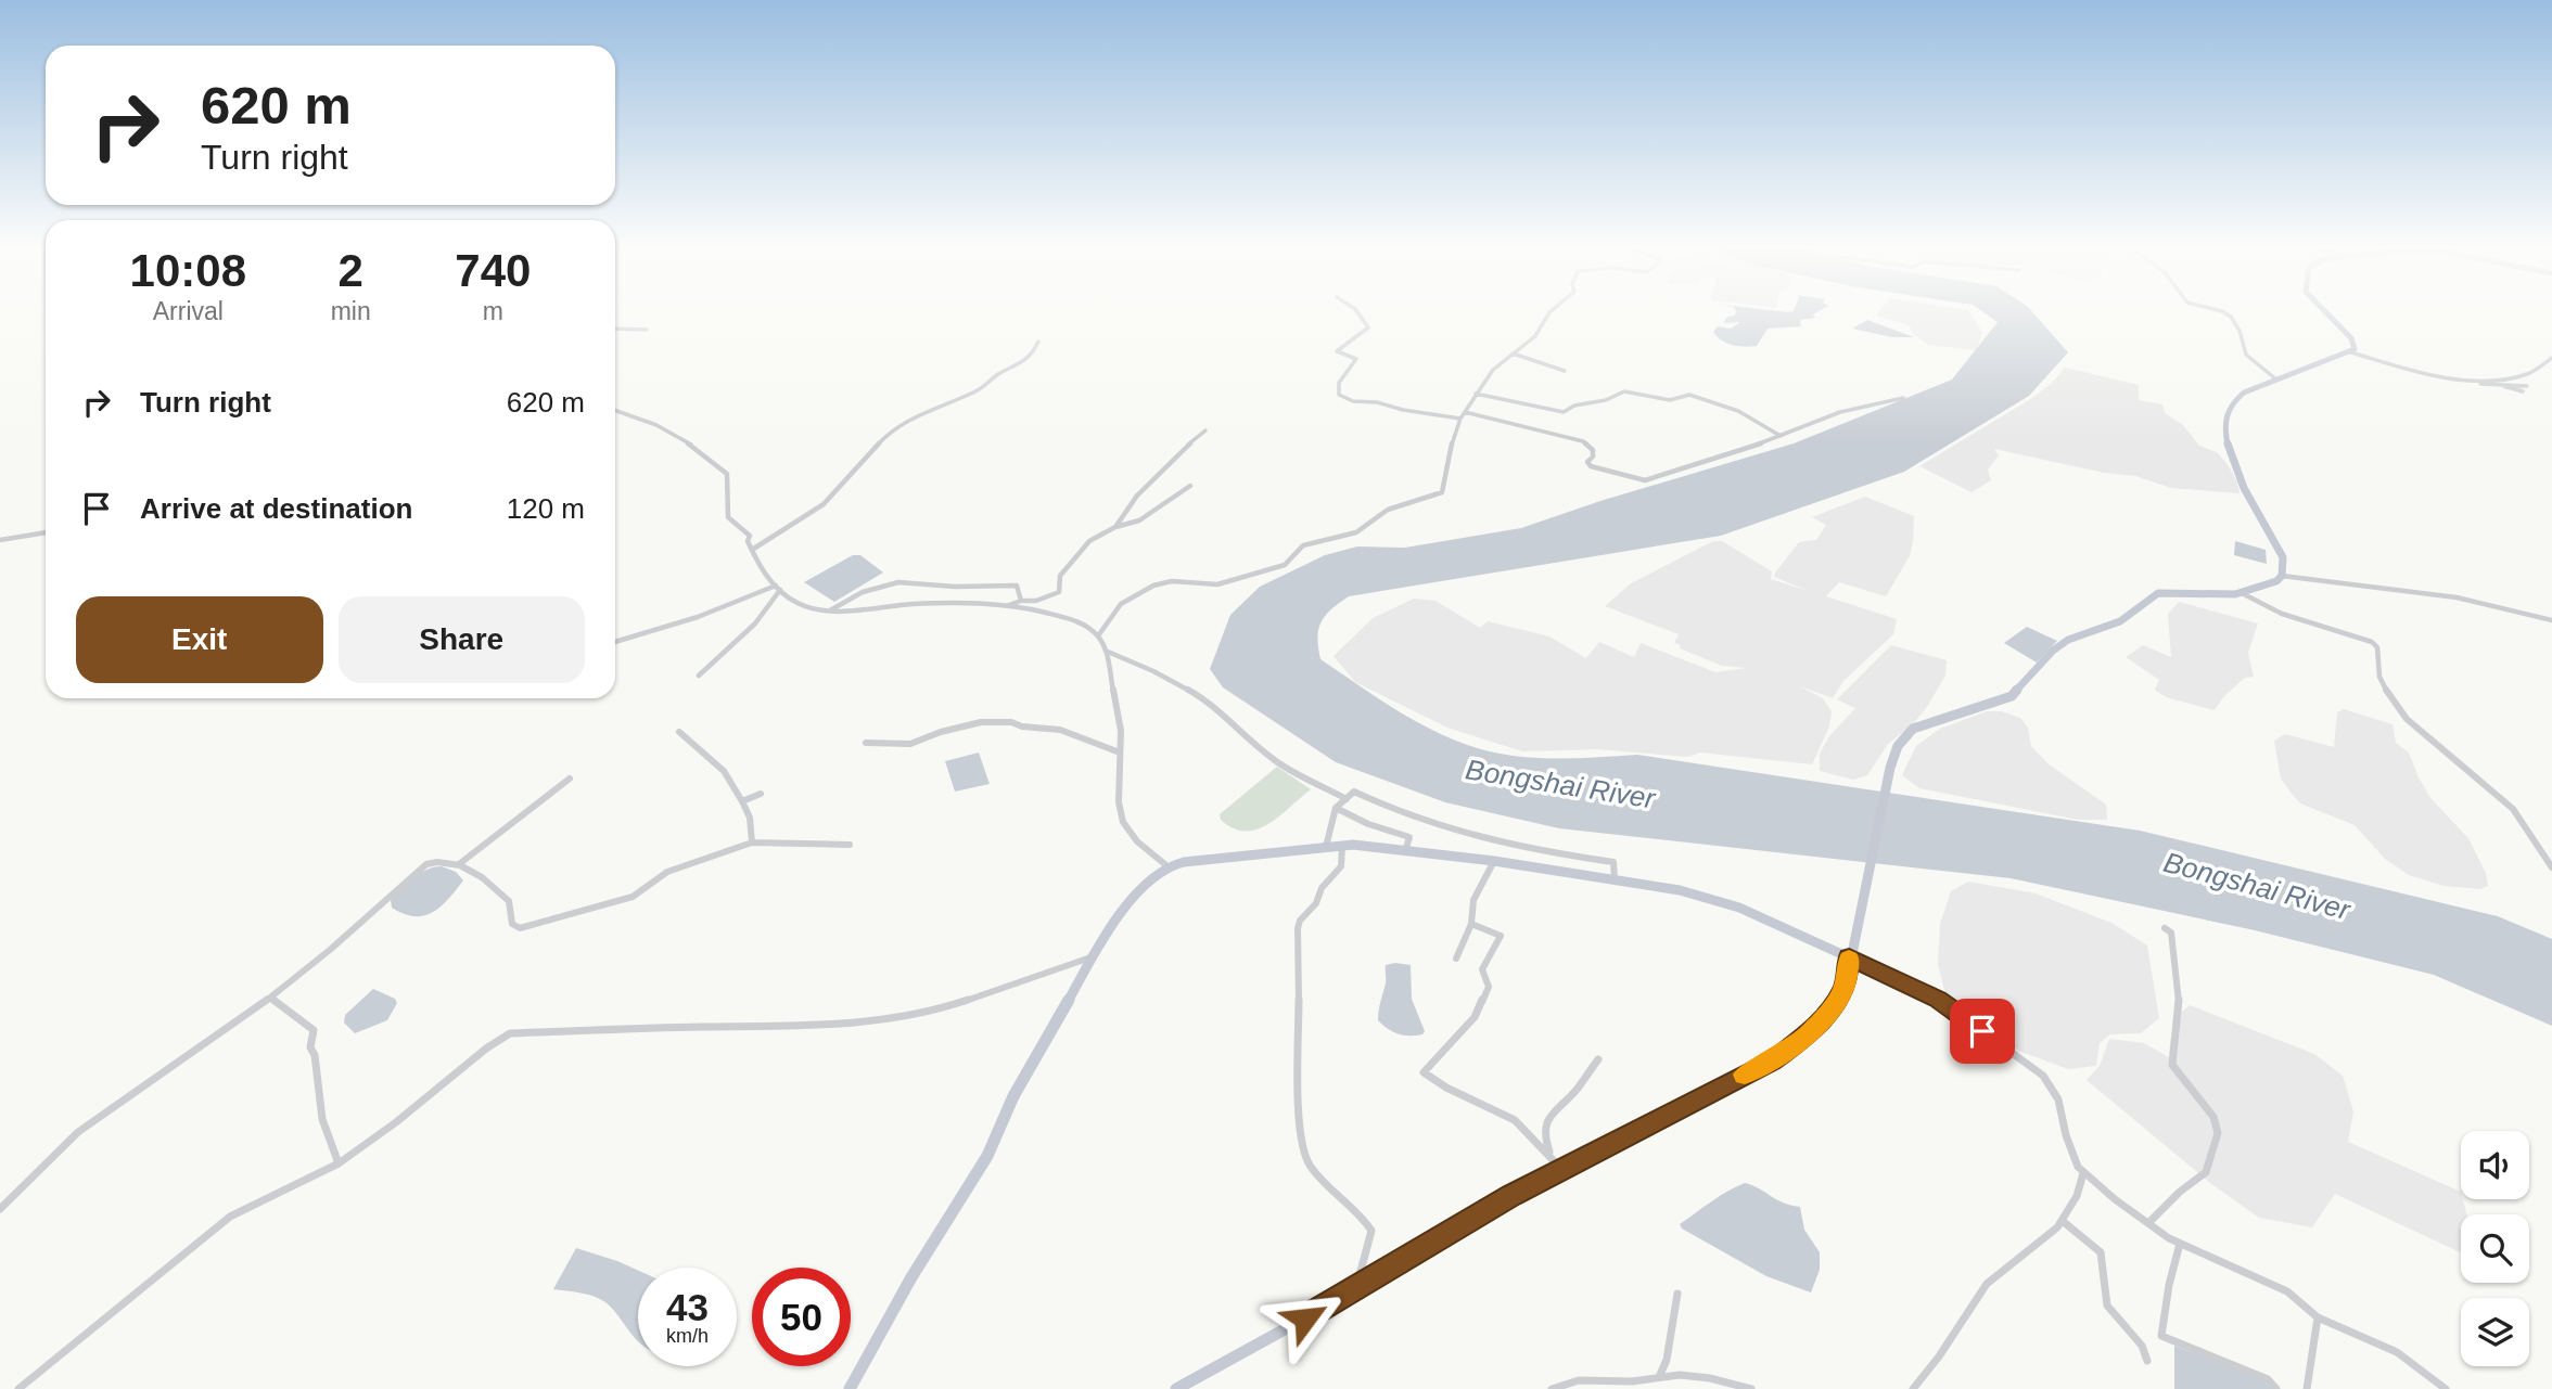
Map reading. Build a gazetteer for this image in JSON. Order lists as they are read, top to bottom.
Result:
{
  "water": ["Bongshai River"],
  "page": {
    "turn": ["620 m", "Turn right"],
    "eta": [
      "10:08",
      "Arrival",
      "2",
      "min",
      "740",
      "m"
    ],
    "list": [
      {
        "name": "Turn right",
        "value": "620 m"
      },
      {
        "name": "Arrive at destination",
        "value": "120 m"
      }
    ],
    "buttons": ["Exit", "Share"],
    "speed": "43 km/h",
    "limit": "50"
  }
}
